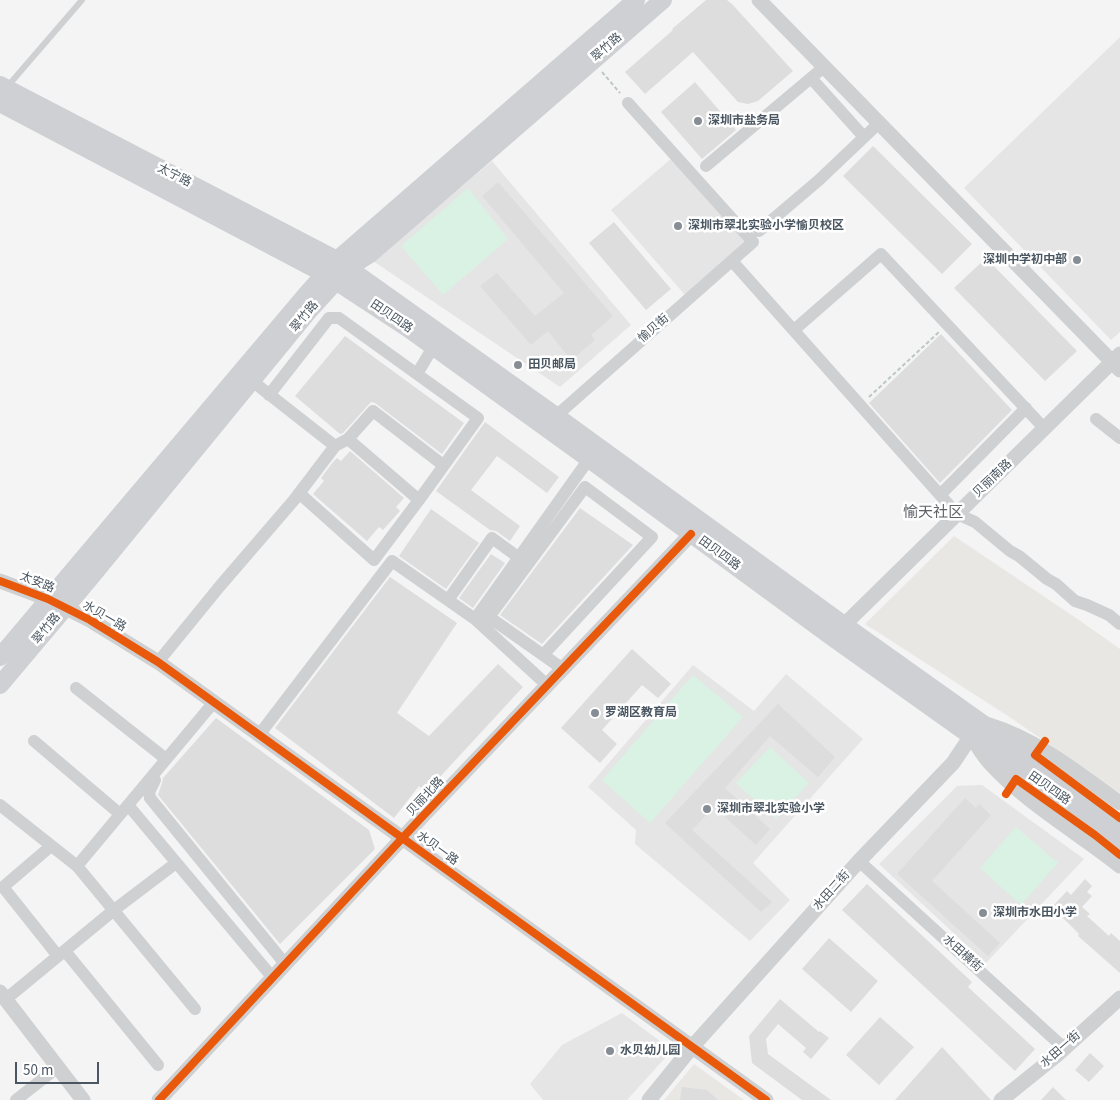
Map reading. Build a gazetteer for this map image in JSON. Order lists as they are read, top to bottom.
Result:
{
  "streets": {
    "main road": ["翠竹路", "太宁路", "田贝四路"],
    "street": [
      "愉贝街",
      "贝丽南路",
      "太安路",
      "水贝一路",
      "贝丽北路",
      "水田二街",
      "水田横街",
      "水田一街"
    ]
  },
  "crossings": [
    ["翠竹路", "太宁路"],
    ["翠竹路", "田贝四路"],
    ["翠竹路", "太安路"],
    ["翠竹路", "水贝一路"],
    ["太宁路", "田贝四路"],
    ["田贝四路", "愉贝街"],
    ["田贝四路", "贝丽南路"],
    ["田贝四路", "贝丽北路"],
    ["田贝四路", "水田二街"],
    ["太安路", "水贝一路"],
    ["水贝一路", "贝丽北路"],
    ["水贝一路", "水田二街"],
    ["水田二街", "水田横街"],
    ["水田横街", "水田一街"]
  ],
  "districts": ["愉天社区"],
  "places": [
    "深圳市盐务局",
    "深圳市翠北实验小学愉贝校区",
    "深圳中学初中部",
    "田贝邮局",
    "罗湖区教育局",
    "深圳市翠北实验小学",
    "深圳市水田小学",
    "水贝幼儿园"
  ],
  "scale_bar": "50 m"
}
